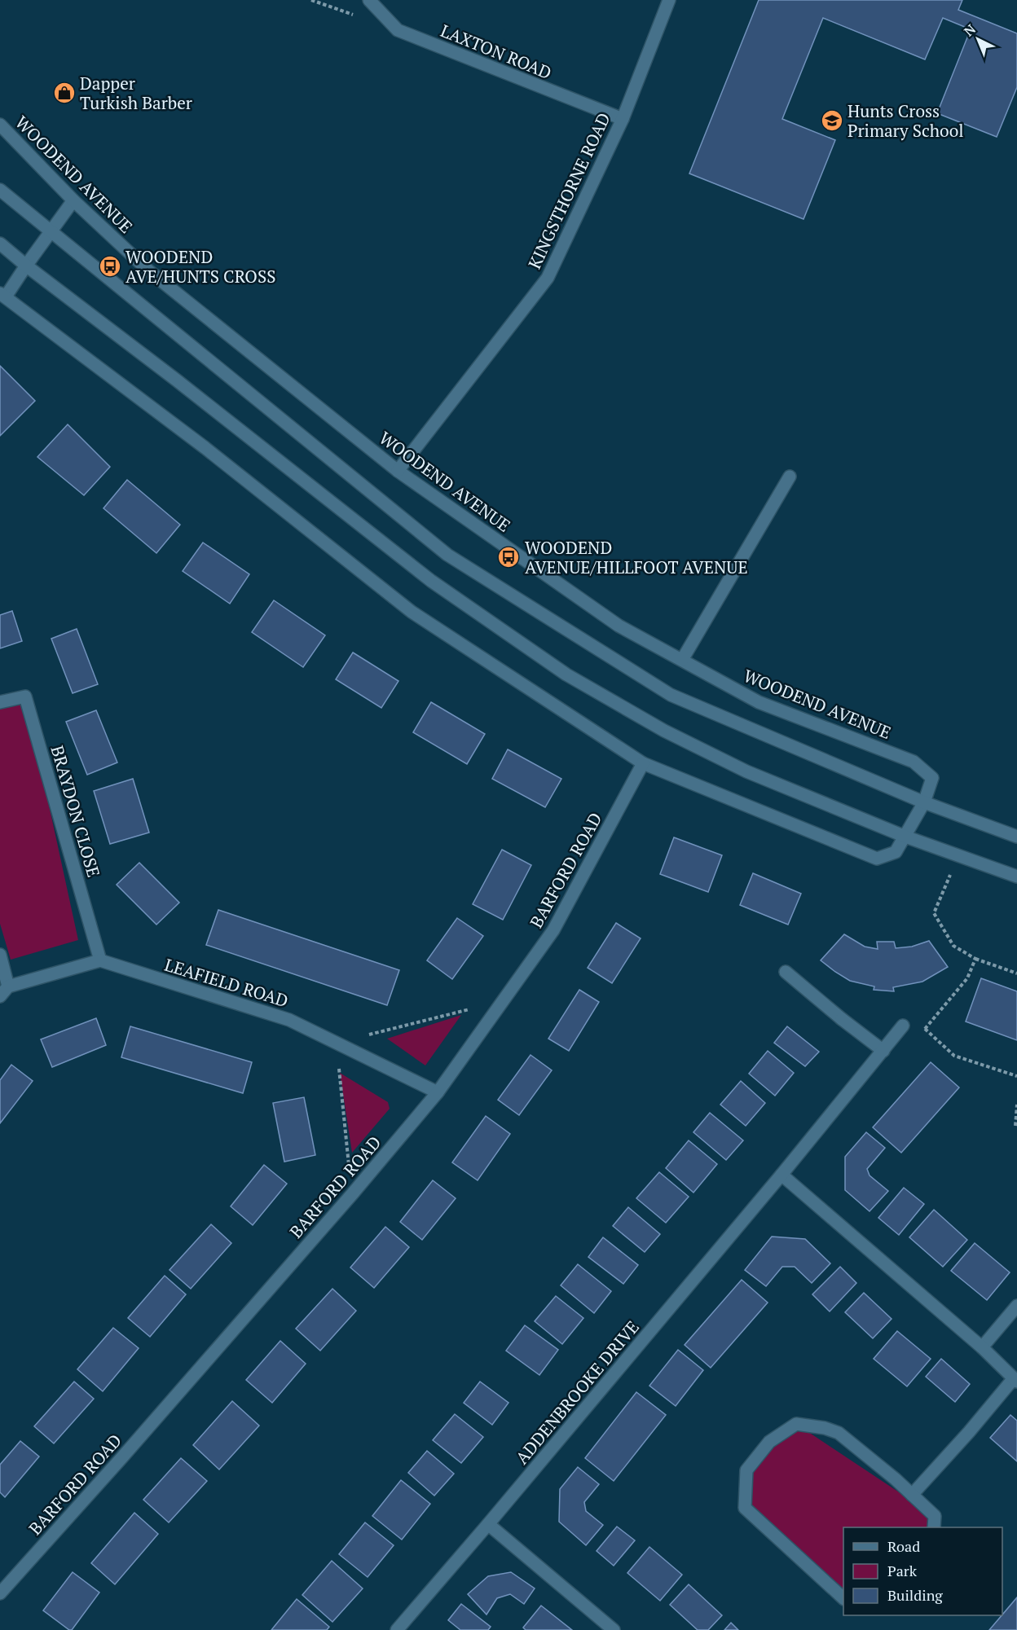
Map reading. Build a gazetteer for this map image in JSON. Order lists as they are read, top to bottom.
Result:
{
  "streets": {
    "street": [
      "LAXTON ROAD",
      "WOODEND AVENUE",
      "KINGSTHORNE ROAD",
      "BRAYDON CLOSE",
      "BARFORD ROAD",
      "LEAFIELD ROAD",
      "ADDENBROOKE DRIVE"
    ]
  },
  "crossings": [
    ["LAXTON ROAD", "KINGSTHORNE ROAD"],
    ["WOODEND AVENUE", "KINGSTHORNE ROAD"],
    ["BRAYDON CLOSE", "LEAFIELD ROAD"],
    ["BARFORD ROAD", "LEAFIELD ROAD"]
  ],
  "places": {
    "shop": ["Dapper Turkish Barber"],
    "school or university": ["Hunts Cross Primary School"],
    "bus stop": ["WOODEND AVE/HUNTS CROSS", "WOODEND AVENUE/HILLFOOT AVENUE"]
  },
  "legend": ["Road", "Park", "Building"],
  "north": "top left"
}
